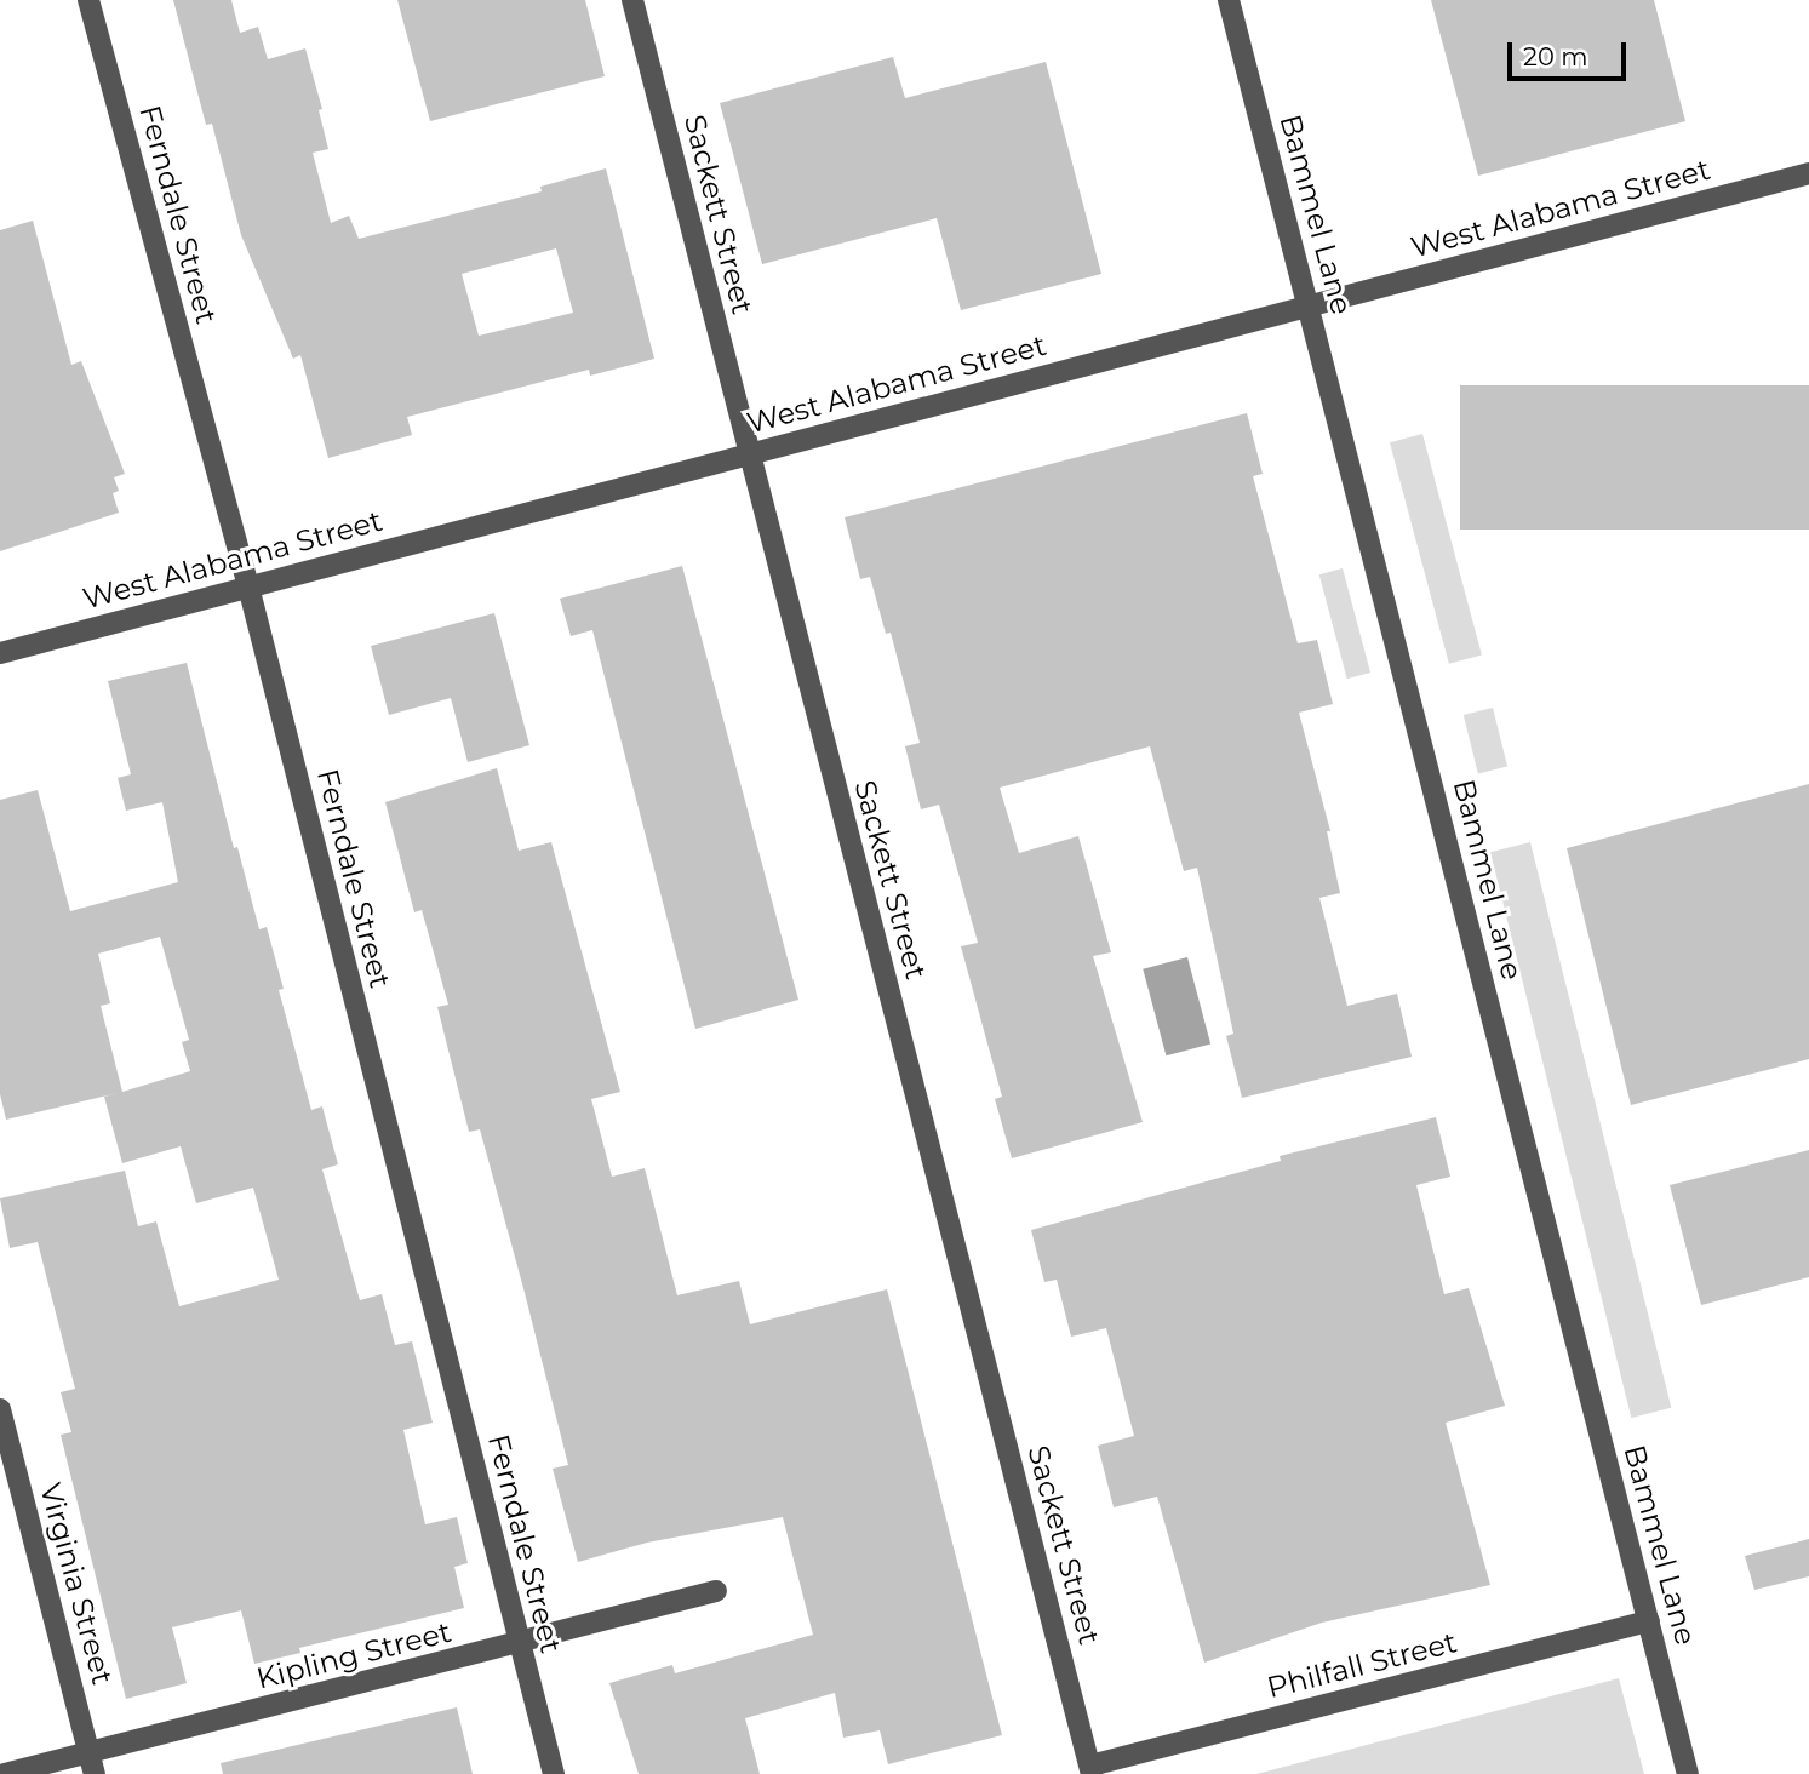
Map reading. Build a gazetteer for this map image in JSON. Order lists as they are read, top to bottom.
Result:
{
  "streets": {
    "street": [
      "West Alabama Street",
      "Ferndale Street",
      "Sackett Street",
      "Bammel Lane",
      "Virginia Street",
      "Kipling Street",
      "Philfall Street"
    ]
  },
  "crossings": [
    ["West Alabama Street", "Ferndale Street"],
    ["West Alabama Street", "Sackett Street"],
    ["West Alabama Street", "Bammel Lane"],
    ["Ferndale Street", "Kipling Street"],
    ["Sackett Street", "Philfall Street"],
    ["Bammel Lane", "Philfall Street"],
    ["Virginia Street", "Kipling Street"]
  ],
  "scale_bar": "20 m"
}
